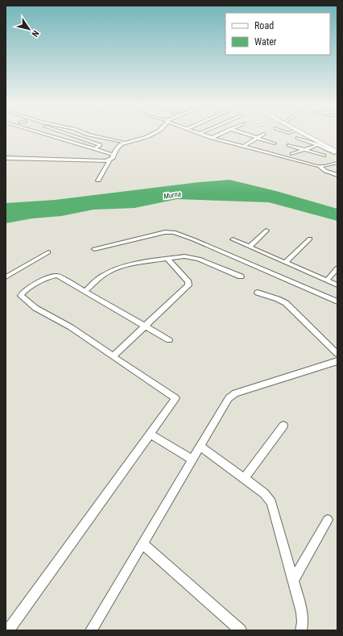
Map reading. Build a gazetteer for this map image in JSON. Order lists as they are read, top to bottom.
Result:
{
  "water": ["Murna"],
  "legend": ["Road", "Water"],
  "north": "bottom right"
}
